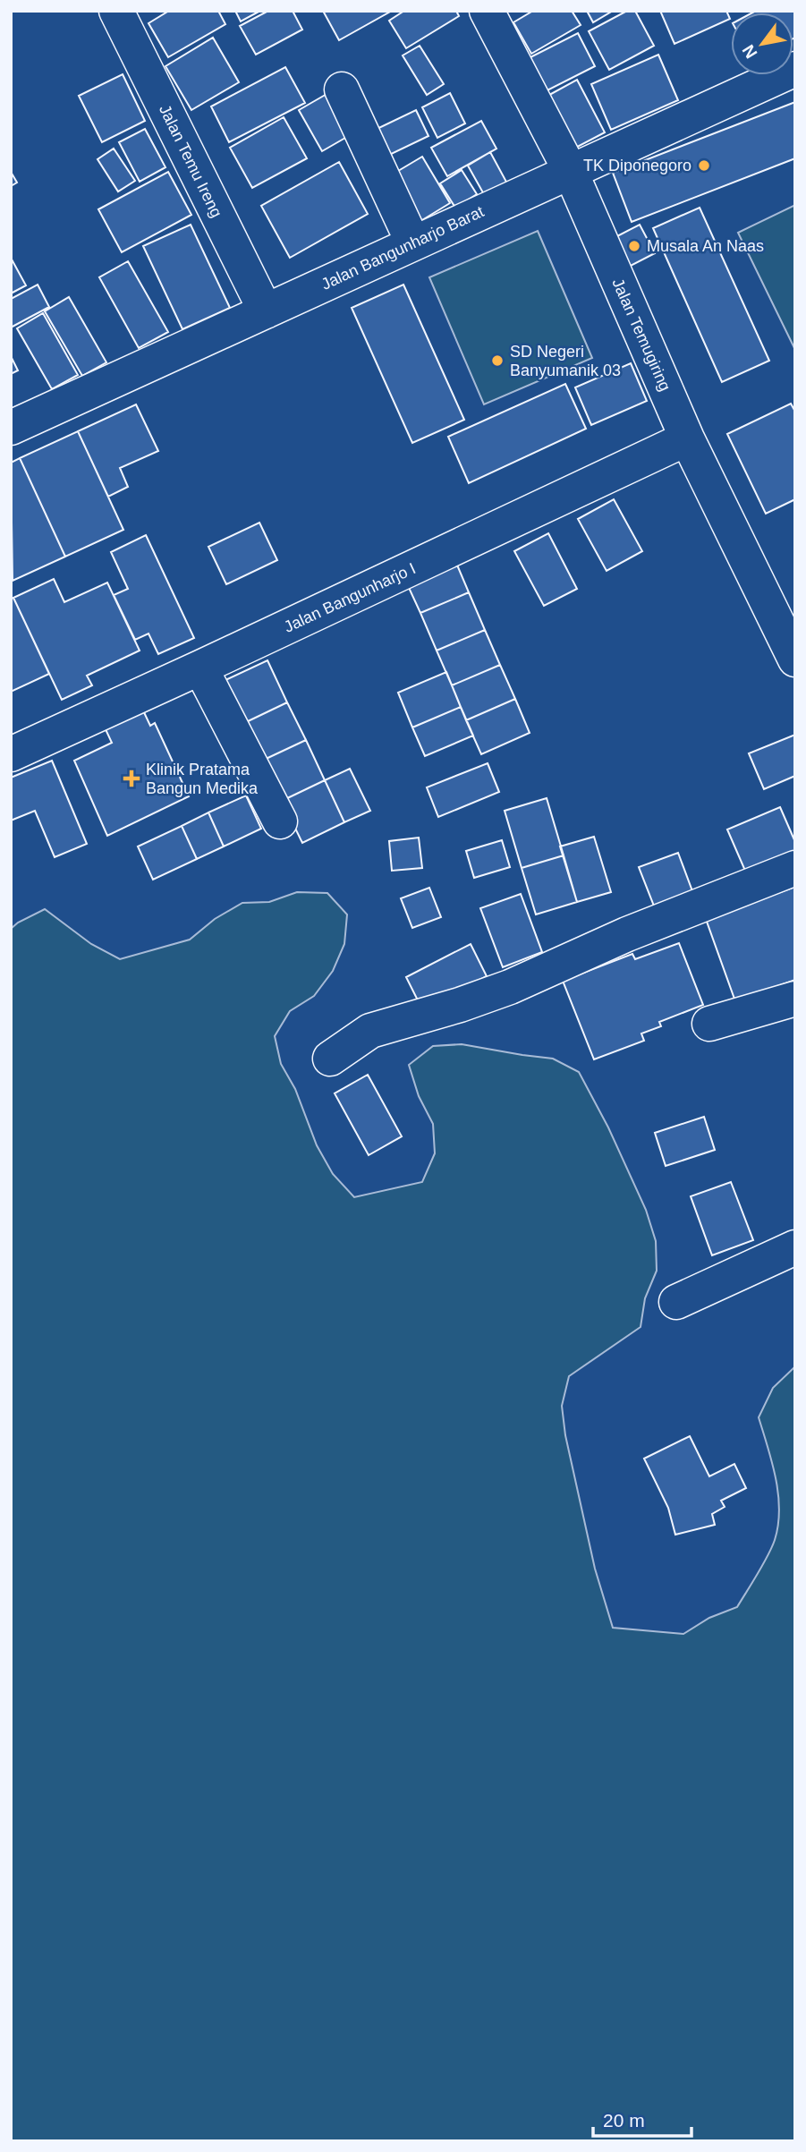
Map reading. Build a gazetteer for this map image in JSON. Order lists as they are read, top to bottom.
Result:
{
  "streets": {
    "street": [
      "Jalan Temu Ireng",
      "Jalan Bangunharjo Barat",
      "Jalan Temugiring",
      "Jalan Bangunharjo I"
    ]
  },
  "crossings": [
    ["Jalan Temu Ireng", "Jalan Bangunharjo Barat"],
    ["Jalan Bangunharjo Barat", "Jalan Temugiring"],
    ["Jalan Temugiring", "Jalan Bangunharjo I"]
  ],
  "places": {
    "other": ["TK Diponegoro", "Musala An Naas", "SD Negeri Banyumanik 03"],
    "health": ["Klinik Pratama Bangun Medika"]
  },
  "scale_bar": "20 m",
  "north": "bottom left"
}
